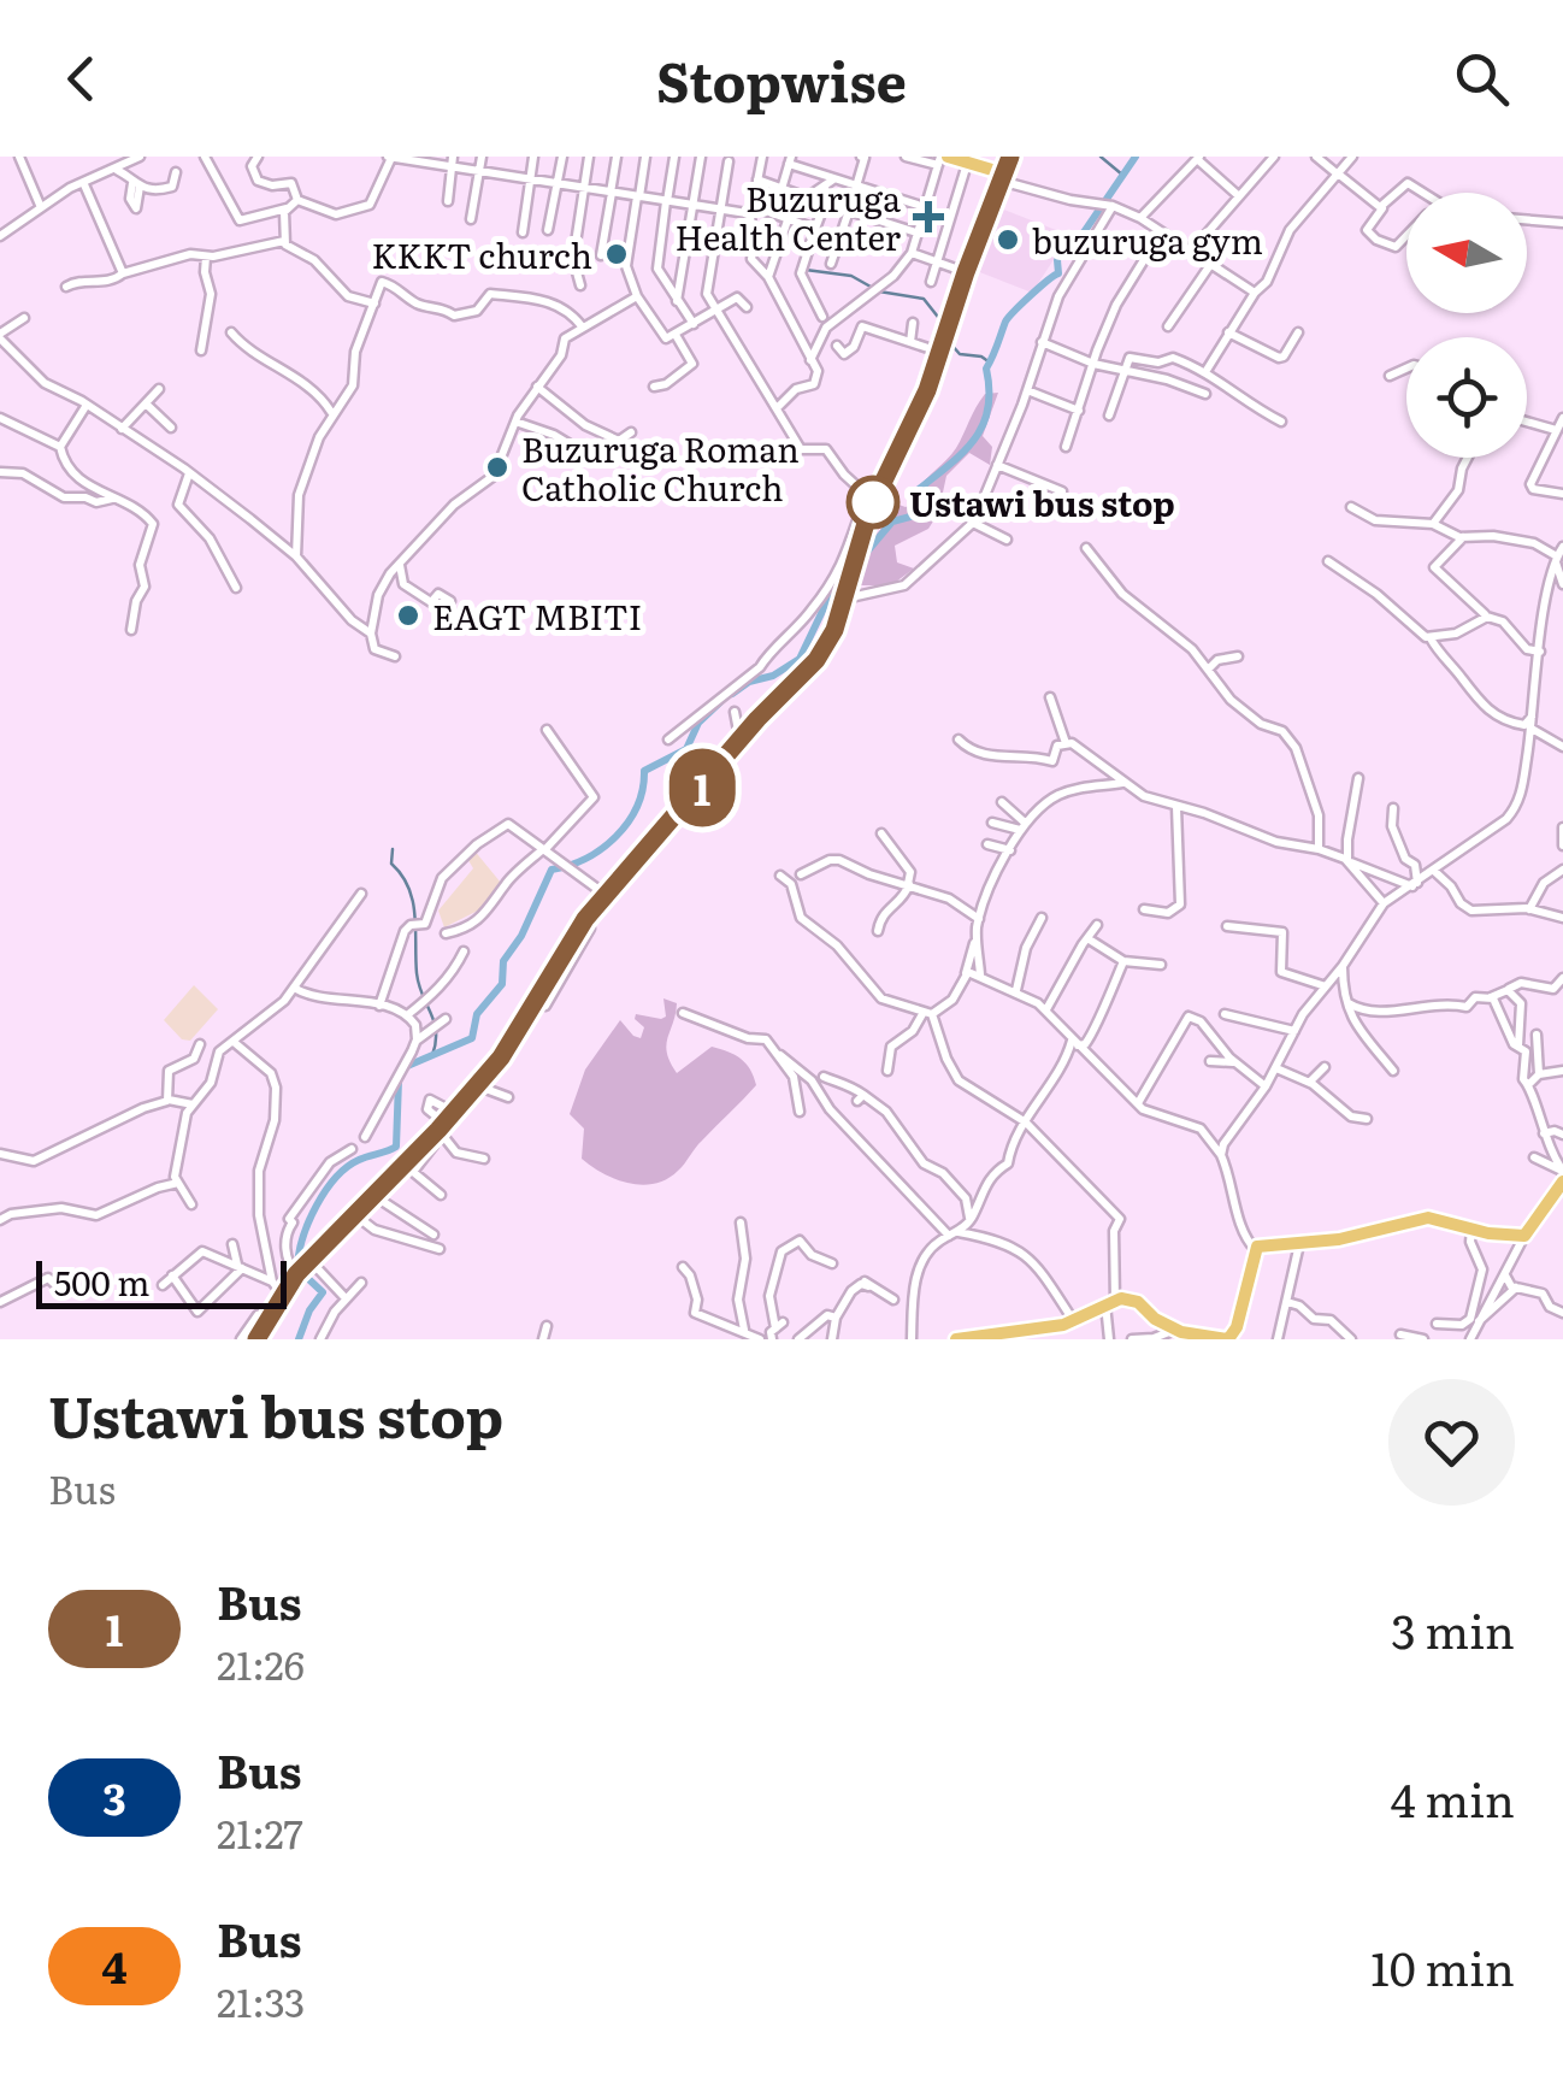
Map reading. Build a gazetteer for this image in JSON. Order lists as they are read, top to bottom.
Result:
{
  "places": {
    "health": ["Buzuruga Health Center"],
    "other": [
      "buzuruga gym",
      "KKKT church",
      "Buzuruga Roman Catholic Church",
      "Ustawi bus stop",
      "EAGT MBITI"
    ]
  },
  "lines": ["bus line 1"],
  "scale_bar": "500 m",
  "north": "left",
  "page": {
    "header": "Stopwise",
    "on_map": "1",
    "scale": "500 m",
    "heading": ["Ustawi bus stop", "Bus"],
    "list": [
      {
        "mark": "1",
        "name": "Bus",
        "note": "21:26",
        "value": "3 min"
      },
      {
        "mark": "3",
        "name": "Bus",
        "note": "21:27",
        "value": "4 min"
      },
      {
        "mark": "4",
        "name": "Bus",
        "note": "21:33",
        "value": "10 min"
      }
    ]
  }
}
